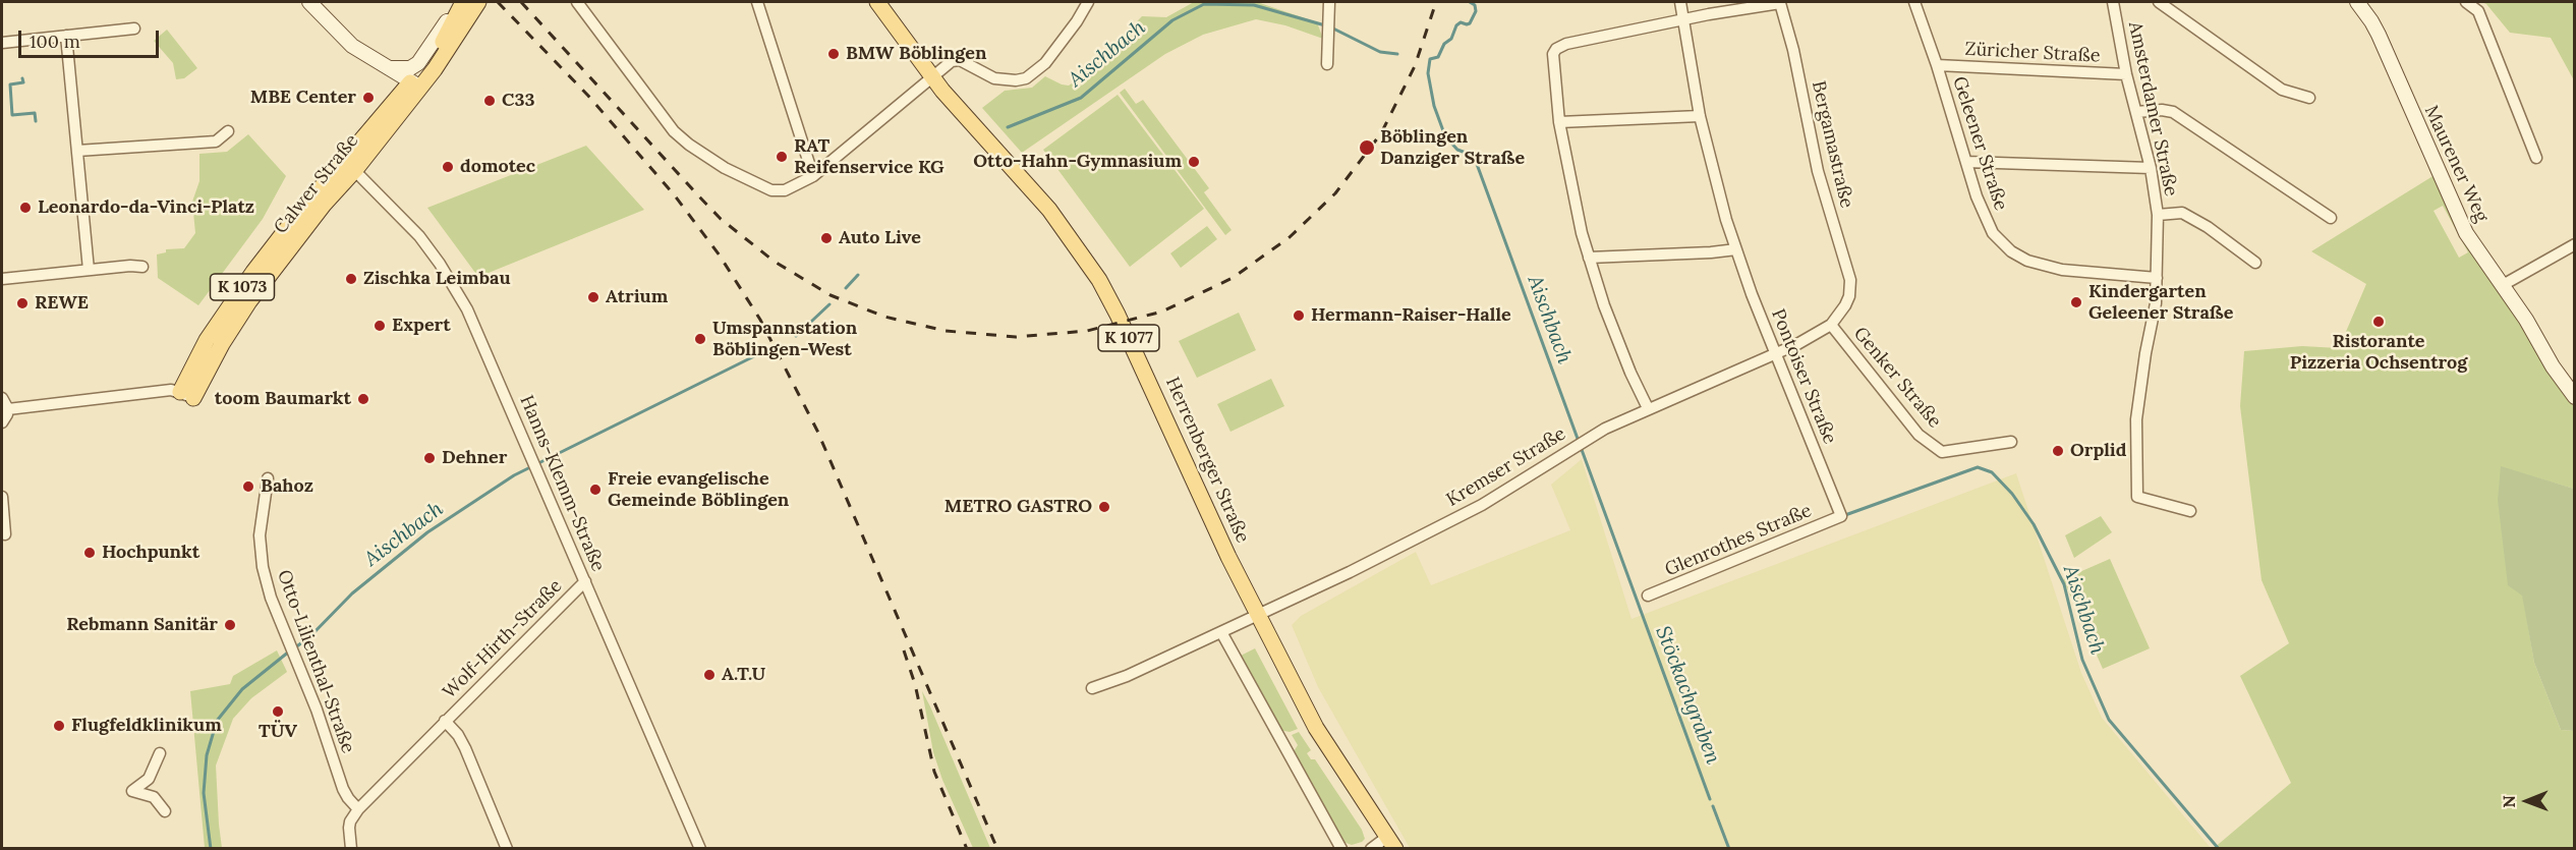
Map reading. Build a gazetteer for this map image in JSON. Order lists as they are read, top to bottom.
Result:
{
  "streets": {
    "main road": [
      "Calwer Straße",
      "K 1073",
      "K 1077",
      "Herrenberger Straße"
    ],
    "street": [
      "Züricher Straße",
      "Amsterdamer Straße",
      "Geleener Straße",
      "Bergamastraße",
      "Maurener Weg",
      "Pontoiser Straße",
      "Genker Straße",
      "Kremser Straße",
      "Hanns-Klemm-Straße",
      "Glenrothes Straße",
      "Wolf-Hirth-Straße",
      "Otto-Lilienthal-Straße"
    ]
  },
  "crossings": [
    ["Züricher Straße", "Amsterdamer Straße"],
    ["Züricher Straße", "Geleener Straße"],
    ["Amsterdamer Straße", "Geleener Straße"],
    ["Bergamastraße", "Pontoiser Straße"],
    ["Bergamastraße", "Genker Straße"],
    ["Bergamastraße", "Kremser Straße"],
    ["Calwer Straße", "Hanns-Klemm-Straße"],
    ["Pontoiser Straße", "Kremser Straße"],
    ["Pontoiser Straße", "Glenrothes Straße"],
    ["Herrenberger Straße", "Kremser Straße"],
    ["Hanns-Klemm-Straße", "Wolf-Hirth-Straße"],
    ["Wolf-Hirth-Straße", "Otto-Lilienthal-Straße"]
  ],
  "water": ["Aischbach", "Stöckachgraben"],
  "places": [
    "BMW Böblingen",
    "MBE Center",
    "C33",
    "Böblingen Danziger Straße",
    "RAT Reifenservice KG",
    "Otto-Hahn-Gymnasium",
    "domotec",
    "Leonardo-da-Vinci-Platz",
    "Auto Live",
    "Zischka Leimbau",
    "Atrium",
    "Kindergarten Geleener Straße",
    "REWE",
    "Hermann-Raiser-Halle",
    "Ristorante Pizzeria Ochsentrog",
    "Expert",
    "Umspannstation Böblingen-West",
    "toom Baumarkt",
    "Orplid",
    "Dehner",
    "Bahoz",
    "Freie evangelische Gemeinde Böblingen",
    "METRO GASTRO",
    "Hochpunkt",
    "Rebmann Sanitär",
    "A.T.U",
    "TÜV",
    "Flugfeldklinikum"
  ],
  "scale_bar": "100 m",
  "north": "left"
}
